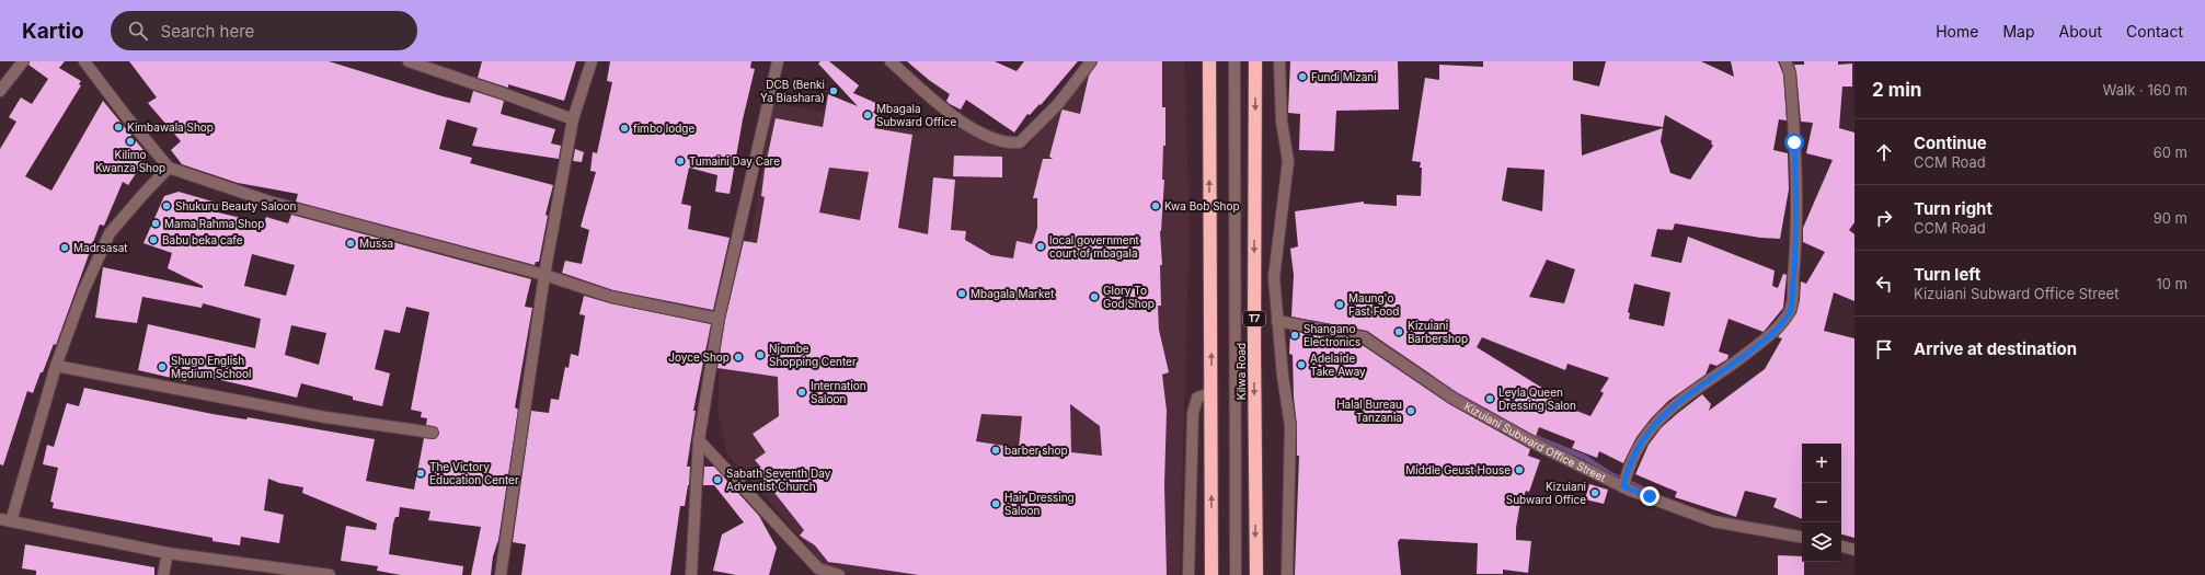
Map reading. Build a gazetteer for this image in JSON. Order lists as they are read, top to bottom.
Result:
{
  "streets": {
    "highway": ["T7", "Kilwa Road"],
    "street": ["Kizuiani Subward Office Street"]
  },
  "places": [
    "Fundi Mizani",
    "DCB (Benki Ya Biashara)",
    "Mbagala Subward Office",
    "Kimbawala Shop",
    "fimbo lodge",
    "Kilimo Kwanza Shop",
    "Tumaini Day Care",
    "Shukuru Beauty Saloon",
    "Kwa Bob Shop",
    "Mama Rahma Shop",
    "Babu beka cafe",
    "Mussa",
    "local government court of mbagala",
    "Madrsasat",
    "Mbagala Market",
    "Glory To God Shop",
    "Maung'o Fast Food",
    "Kizuiani Barbershop",
    "Shangano Electronics",
    "Njombe Shopping Center",
    "Joyce Shop",
    "Adelaide Take Away",
    "Shugo English Medium School",
    "Internation Saloon",
    "Leyla Queen Dressing Salon",
    "Halal Bureau Tanzania",
    "barber shop",
    "Middle Geust House",
    "The Victory Education Center",
    "Sabath Seventh Day Adventist Church",
    "Kizuiani Subward Office",
    "Hair Dressing Saloon"
  ],
  "page": {
    "header": "Kartio",
    "search": "Search here",
    "nav": [
      "Home",
      "Map",
      "About",
      "Contact"
    ],
    "heading": ["2 min", "Walk · 160 m"],
    "list": [
      ["Continue", "CCM Road", "60 m"],
      ["Turn right", "CCM Road", "90 m"],
      ["Turn left", "Kizuiani Subward Office Street", "10 m"],
      "Arrive at destination"
    ],
    "map_buttons": ["+", "−"]
  }
}
